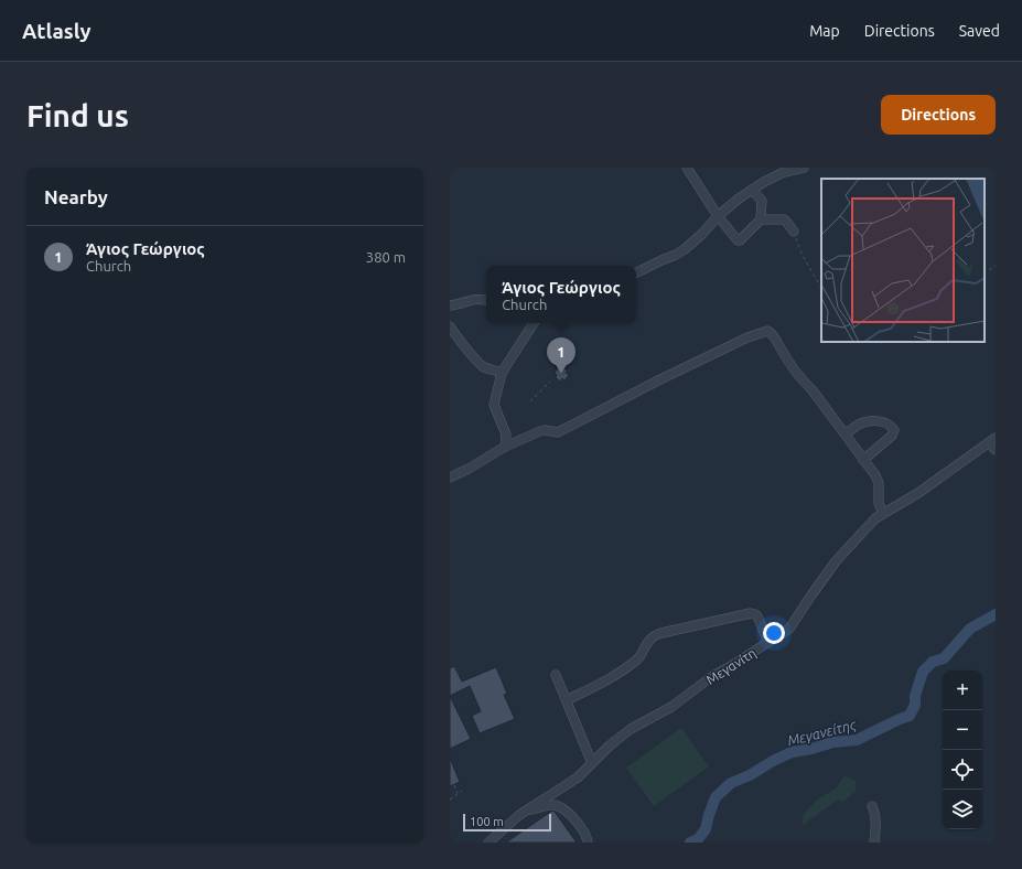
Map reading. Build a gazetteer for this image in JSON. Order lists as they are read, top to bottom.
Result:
{
  "streets": {
    "street": ["Μεγανίτη"]
  },
  "water": ["Μεγανείτης"],
  "scale_bar": "100 m",
  "page": {
    "header": "Atlasly",
    "nav": ["Map", "Directions", "Saved"],
    "buttons": "Directions",
    "title": "Find us",
    "heading": "Nearby",
    "list": [
      {
        "mark": "1",
        "name": "Άγιος Γεώργιος",
        "note": "Church",
        "value": "380 m"
      }
    ],
    "popup": ["Άγιος Γεώργιος", "Church"],
    "pins": "1",
    "map_buttons": ["+", "−"],
    "scale": "100 m"
  }
}
